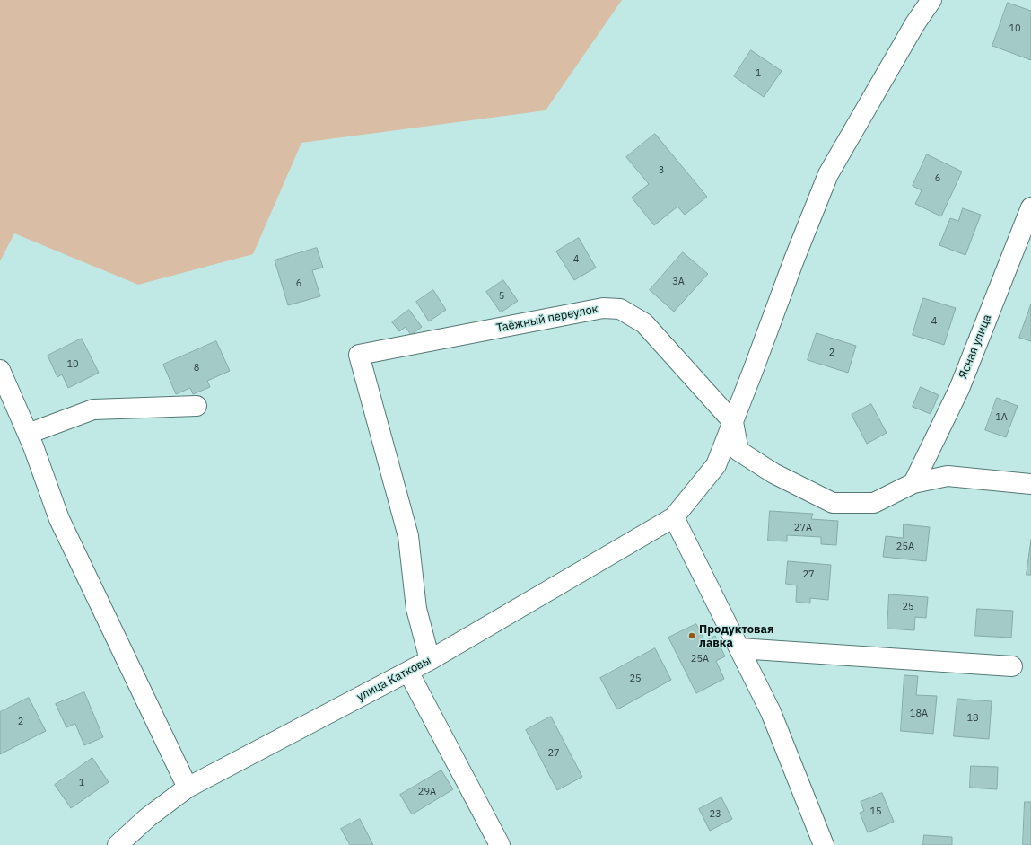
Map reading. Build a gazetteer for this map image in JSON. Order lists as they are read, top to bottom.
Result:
{
  "streets": {
    "street": ["Таёжный переулок", "Ясная улица", "улица Катковы"]
  },
  "crossings": [
    ["Таёжный переулок", "улица Катковы"]
  ],
  "places": ["Продуктовая лавка"],
  "house_numbers": [
    "10",
    "1",
    "3",
    "6",
    "4",
    "3А",
    "6",
    "5",
    "4",
    "2",
    "10",
    "8",
    "1А",
    "27А",
    "25А",
    "27",
    "25",
    "25А",
    "25",
    "18А",
    "18",
    "2",
    "27",
    "1",
    "29А",
    "15",
    "23"
  ]
}
